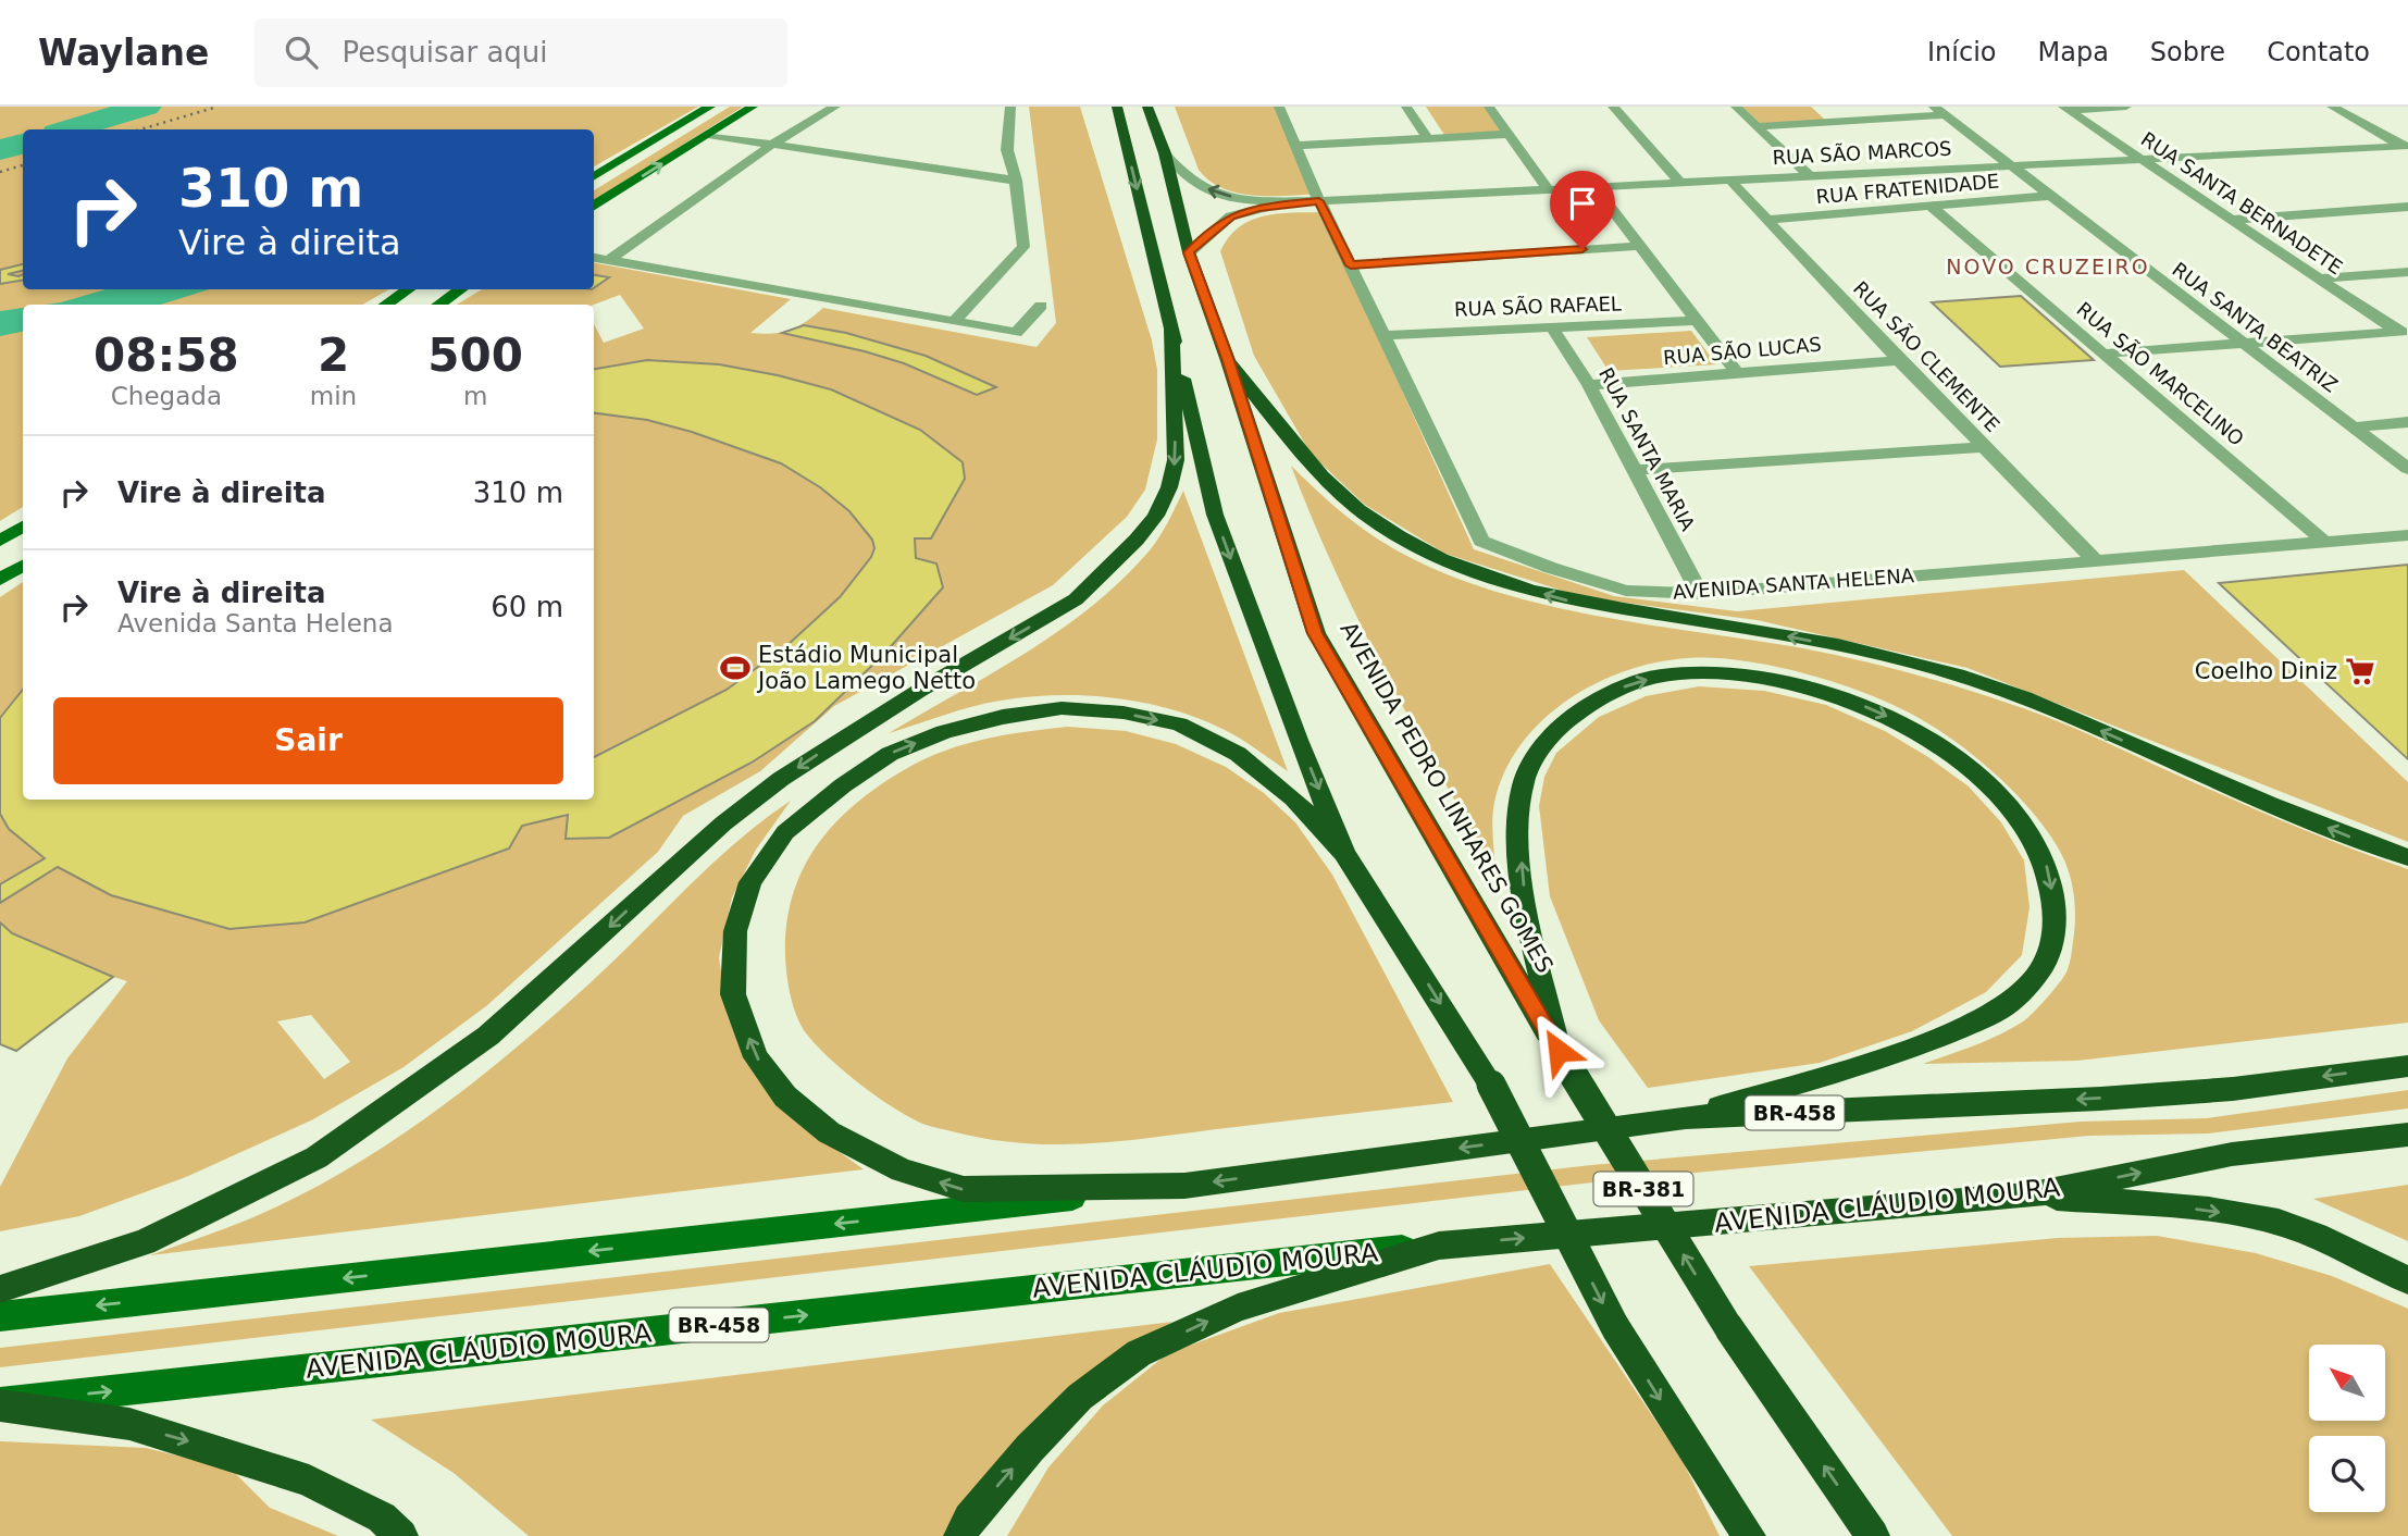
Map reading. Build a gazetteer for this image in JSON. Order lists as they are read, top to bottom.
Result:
{
  "streets": {
    "highway": [
      "AVENIDA PEDRO LINHARES GOMES",
      "BR-458",
      "BR-381",
      "AVENIDA CLÁUDIO MOURA"
    ],
    "street": [
      "RUA SÃO MARCOS",
      "RUA FRATENIDADE",
      "RUA SANTA BERNADETE",
      "RUA SÃO RAFAEL",
      "RUA SANTA BEATRIZ",
      "RUA SÃO LUCAS",
      "RUA SÃO CLEMENTE",
      "RUA SÃO MARCELINO",
      "RUA SANTA MARIA",
      "AVENIDA SANTA HELENA"
    ]
  },
  "crossings": [
    ["RUA SÃO MARCOS", "RUA SANTA BERNADETE"],
    ["RUA SÃO MARCOS", "RUA SANTA BEATRIZ"],
    ["RUA SÃO MARCOS", "RUA SÃO CLEMENTE"],
    ["RUA SÃO MARCOS", "AVENIDA SANTA HELENA"],
    ["RUA FRATENIDADE", "RUA SANTA BEATRIZ"],
    ["RUA FRATENIDADE", "RUA SÃO CLEMENTE"],
    ["RUA FRATENIDADE", "RUA SÃO MARCELINO"],
    ["RUA SÃO RAFAEL", "RUA SANTA MARIA"],
    ["RUA SÃO RAFAEL", "AVENIDA SANTA HELENA"],
    ["RUA SÃO LUCAS", "RUA SÃO CLEMENTE"],
    ["RUA SÃO LUCAS", "RUA SANTA MARIA"],
    ["RUA SÃO CLEMENTE", "AVENIDA SANTA HELENA"],
    ["RUA SÃO MARCELINO", "AVENIDA SANTA HELENA"],
    ["RUA SANTA MARIA", "AVENIDA SANTA HELENA"]
  ],
  "districts": ["NOVO CRUZEIRO"],
  "places": {
    "sports": ["Estádio Municipal João Lamego Netto"],
    "supermarket": ["Coelho Diniz"]
  },
  "north": "top left",
  "page": {
    "header": "Waylane",
    "search": "Pesquisar aqui",
    "nav": [
      "Início",
      "Mapa",
      "Sobre",
      "Contato"
    ],
    "turn": ["310 m", "Vire à direita"],
    "eta": [
      "08:58",
      "Chegada",
      "2",
      "min",
      "500",
      "m"
    ],
    "list": [
      {
        "name": "Vire à direita",
        "value": "310 m"
      },
      {
        "name": "Vire à direita",
        "note": "Avenida Santa Helena",
        "value": "60 m"
      }
    ],
    "buttons": "Sair"
  }
}
